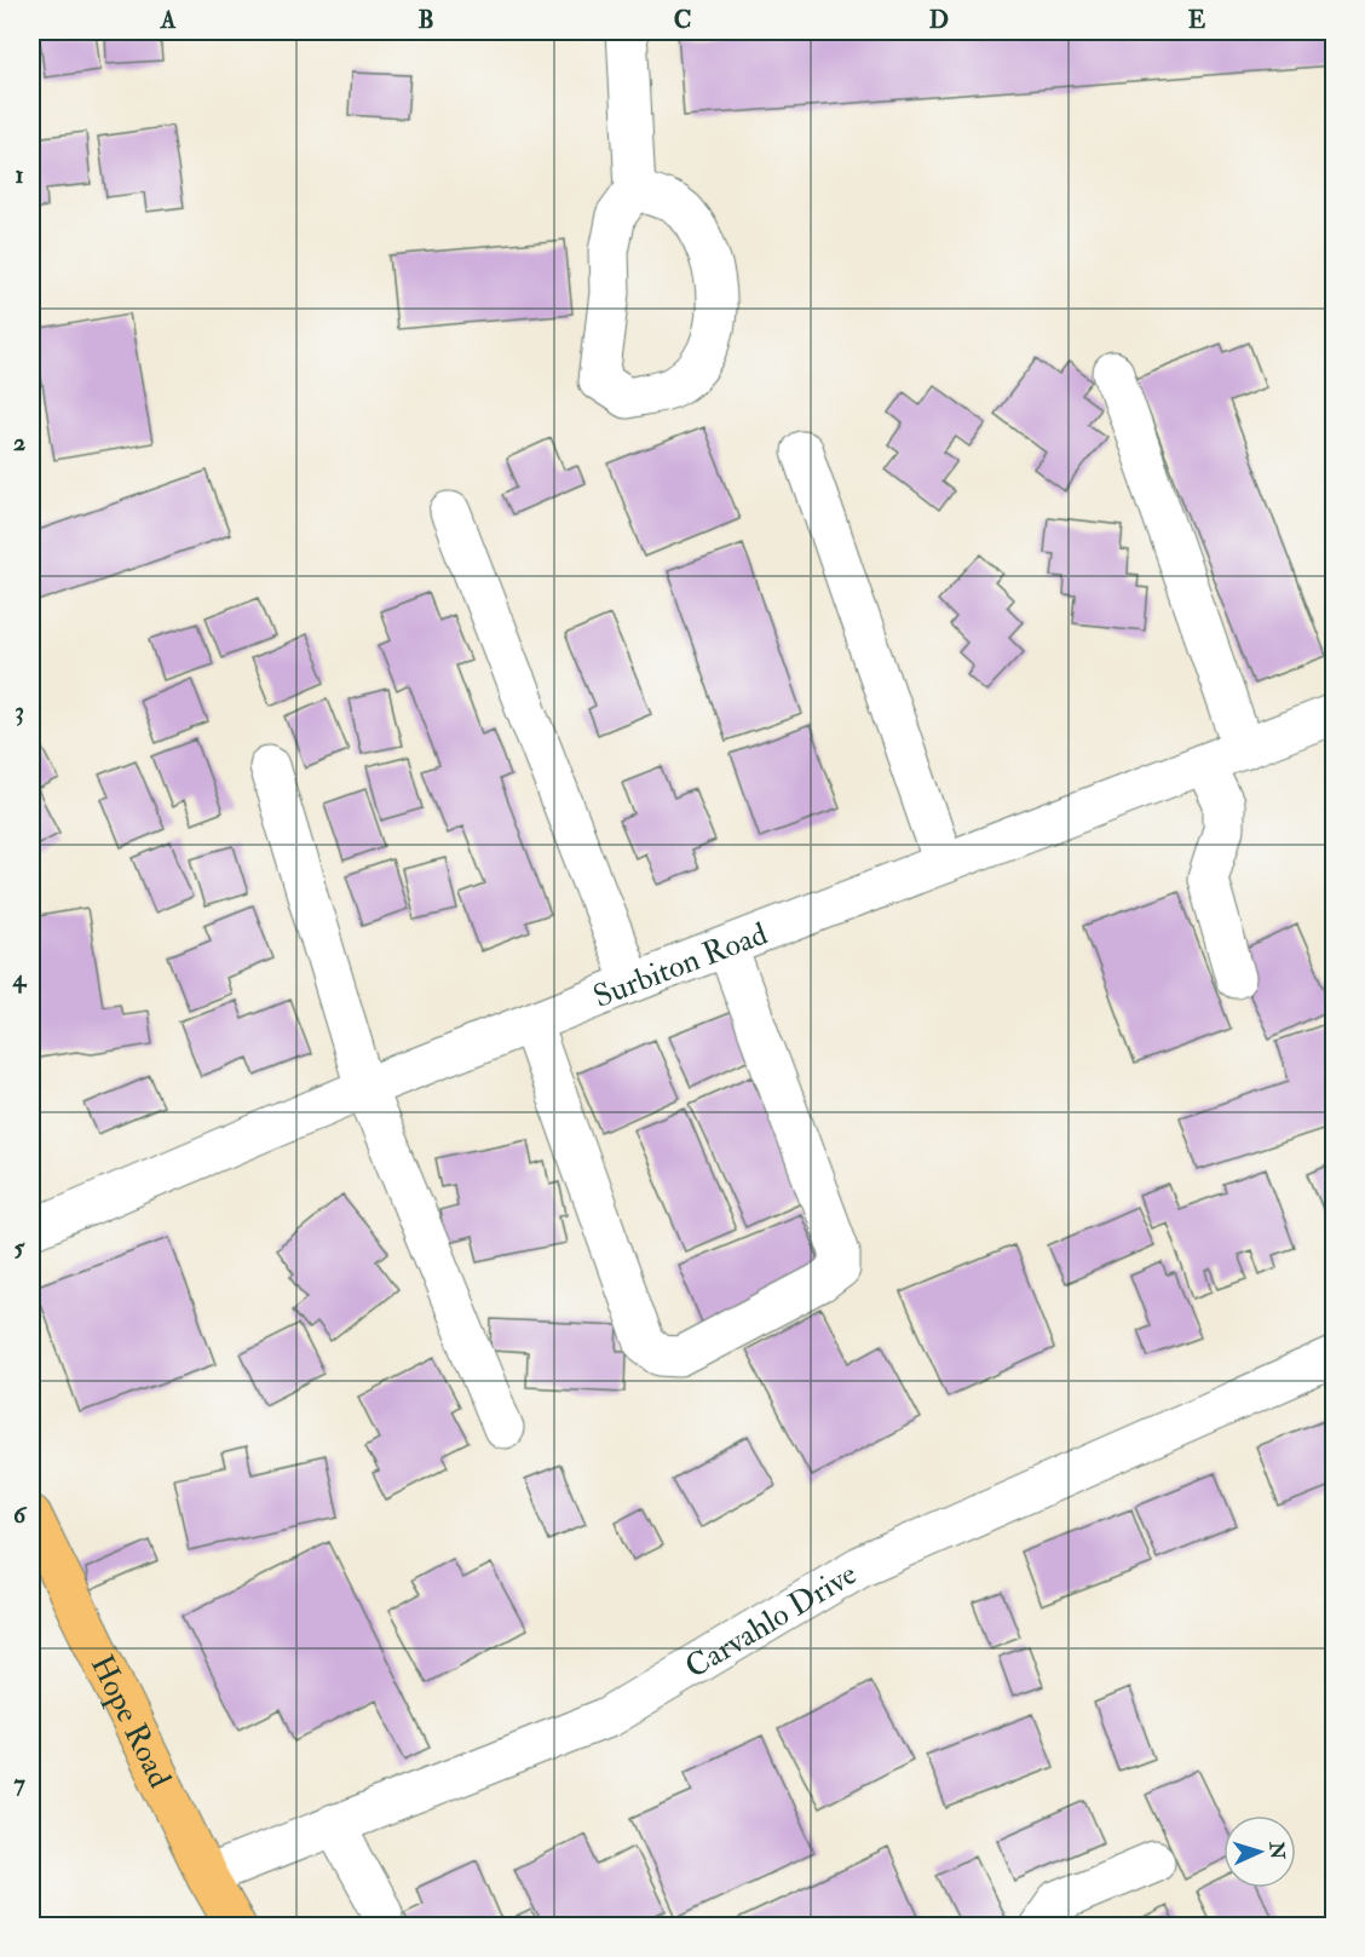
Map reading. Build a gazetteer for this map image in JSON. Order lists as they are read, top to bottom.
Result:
{
  "streets": {
    "main road": ["Hope Road"],
    "street": ["Surbiton Road", "Carvahlo Drive"]
  },
  "crossings": [
    ["Carvahlo Drive", "Hope Road"]
  ],
  "north": "right",
  "grid": {
    "columns": [
      "A",
      "B",
      "C",
      "D",
      "E"
    ],
    "rows": [
      "1",
      "2",
      "3",
      "4",
      "5",
      "6",
      "7"
    ]
  }
}
